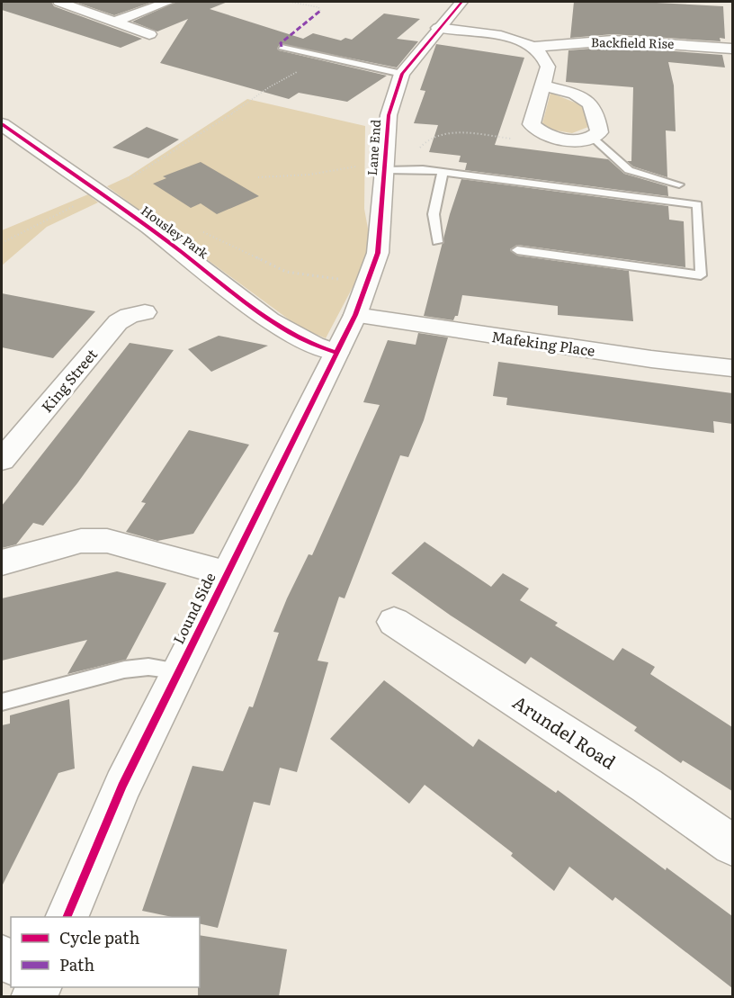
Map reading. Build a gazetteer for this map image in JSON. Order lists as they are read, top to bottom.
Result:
{
  "streets": {
    "street": [
      "Backfield Rise",
      "Lane End",
      "Housley Park",
      "Mafeking Place",
      "King Street",
      "Lound Side",
      "Arundel Road"
    ]
  },
  "crossings": [
    ["Lane End", "Mafeking Place"],
    ["Lane End", "Lound Side"],
    ["Housley Park", "Lound Side"],
    ["Mafeking Place", "Lound Side"]
  ],
  "legend": ["Cycle path", "Path"]
}
